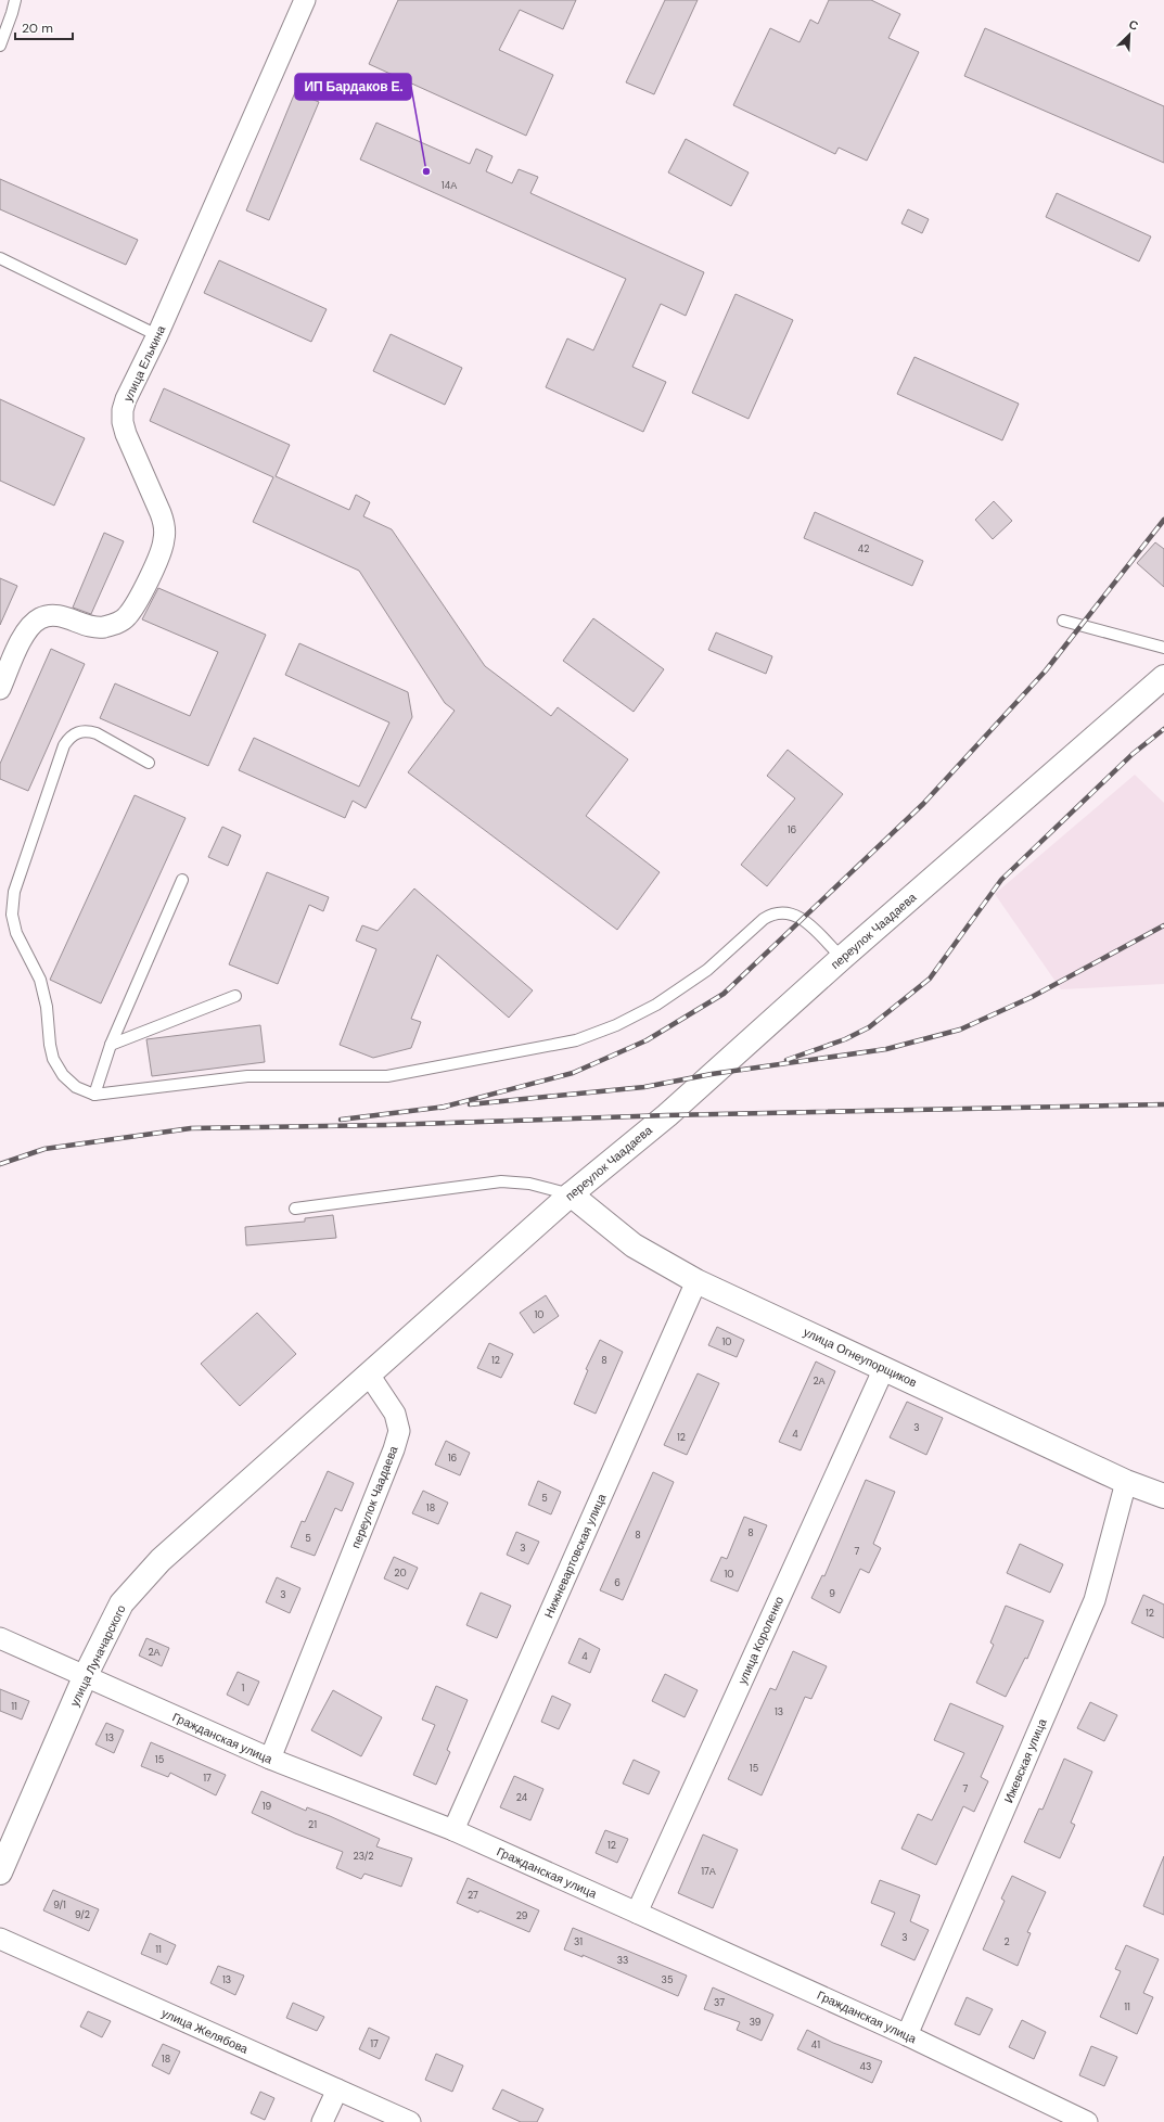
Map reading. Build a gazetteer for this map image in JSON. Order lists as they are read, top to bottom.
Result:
{
  "streets": {
    "street": [
      "улица Елькина",
      "переулок Чаадаева",
      "улица Огнеупорщиков",
      "Нижневартовская улица",
      "улица Короленко",
      "улица Луначарского",
      "Гражданская улица",
      "Ижевская улица",
      "улица Желябова"
    ]
  },
  "crossings": [
    ["переулок Чаадаева", "улица Огнеупорщиков"],
    ["переулок Чаадаева", "улица Луначарского"],
    ["переулок Чаадаева", "Гражданская улица"],
    ["улица Огнеупорщиков", "Нижневартовская улица"],
    ["улица Огнеупорщиков", "улица Короленко"],
    ["улица Огнеупорщиков", "Ижевская улица"],
    ["Нижневартовская улица", "Гражданская улица"],
    ["улица Короленко", "Гражданская улица"],
    ["улица Луначарского", "Гражданская улица"],
    ["Гражданская улица", "Ижевская улица"]
  ],
  "places": ["ИП Бардаков Е."],
  "house_numbers": [
    "14А",
    "42",
    "16",
    "10",
    "10",
    "12",
    "8",
    "2А",
    "3",
    "4",
    "12",
    "16",
    "5",
    "18",
    "8",
    "8",
    "5",
    "3",
    "7",
    "20",
    "10",
    "6",
    "9",
    "3",
    "12",
    "2А",
    "4",
    "1",
    "11",
    "13",
    "13",
    "15",
    "15",
    "17",
    "7",
    "24",
    "19",
    "21",
    "12",
    "23/2",
    "17А",
    "27",
    "9/1",
    "9/2",
    "29",
    "3",
    "31",
    "2",
    "11",
    "33",
    "13",
    "35",
    "37",
    "11",
    "39",
    "17",
    "41",
    "18",
    "43"
  ],
  "scale_bar": "20 m",
  "north": "top right"
}
